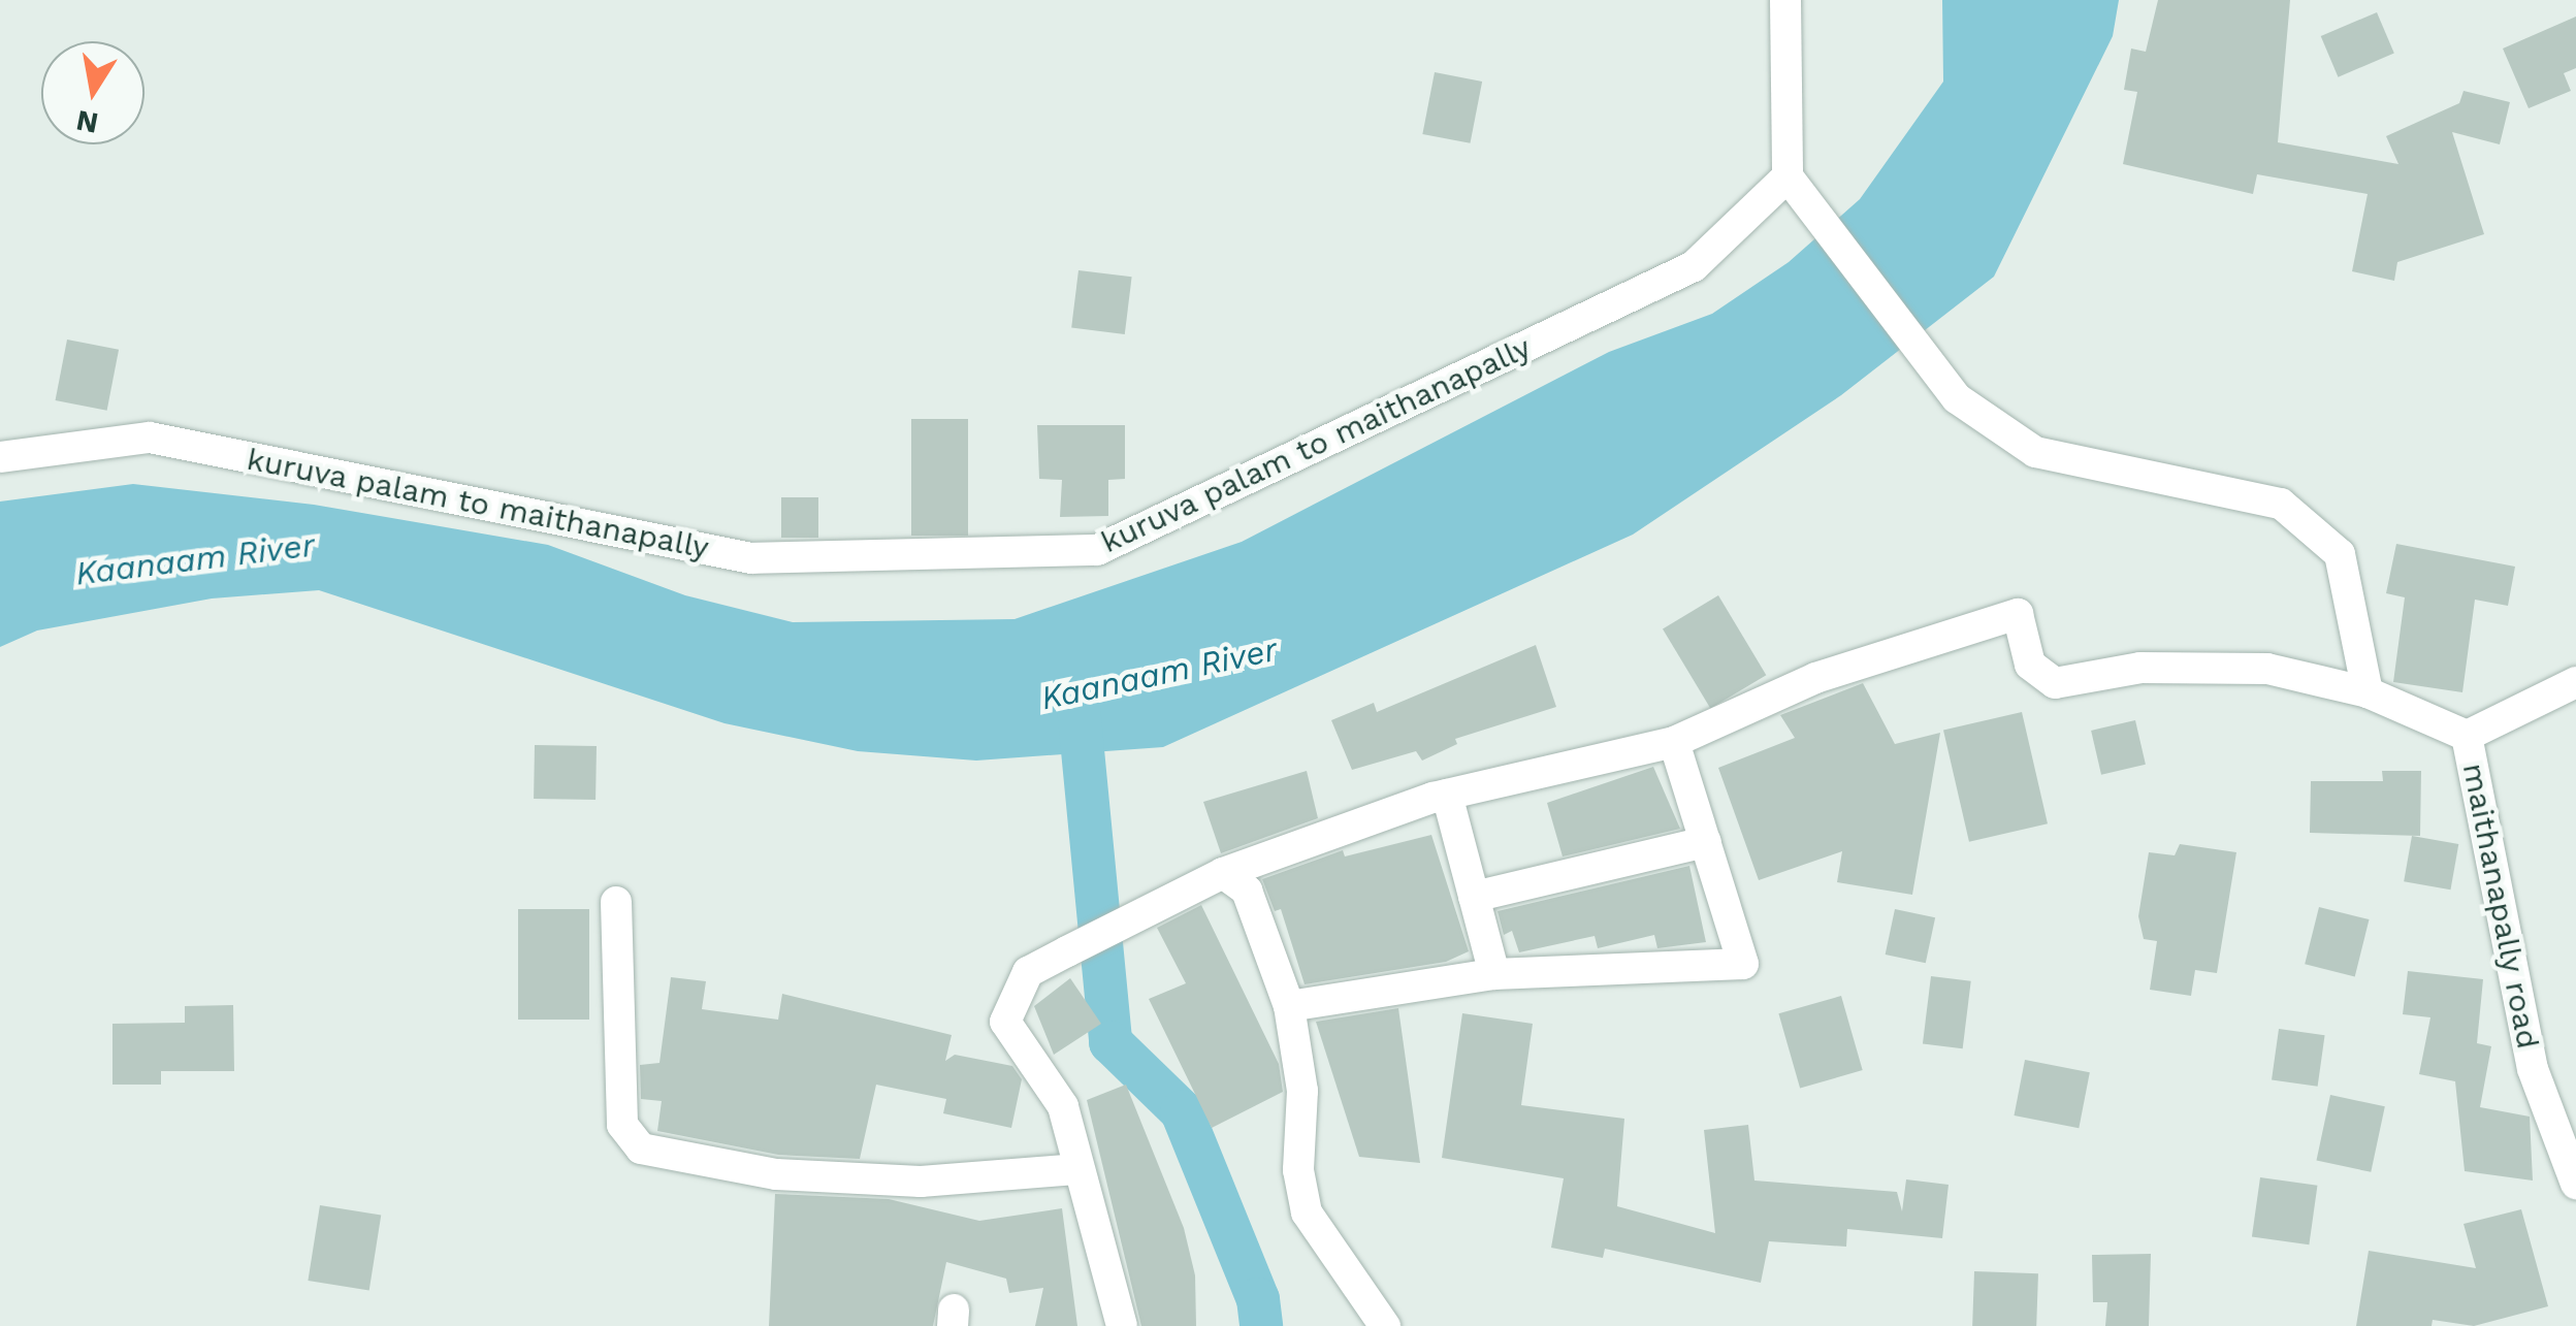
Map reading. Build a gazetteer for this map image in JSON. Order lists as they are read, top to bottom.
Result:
{
  "streets": {
    "street": ["kuruva palam to maithanapally", "maithanapally road"]
  },
  "water": ["Kaanaam River"],
  "north": "bottom"
}
